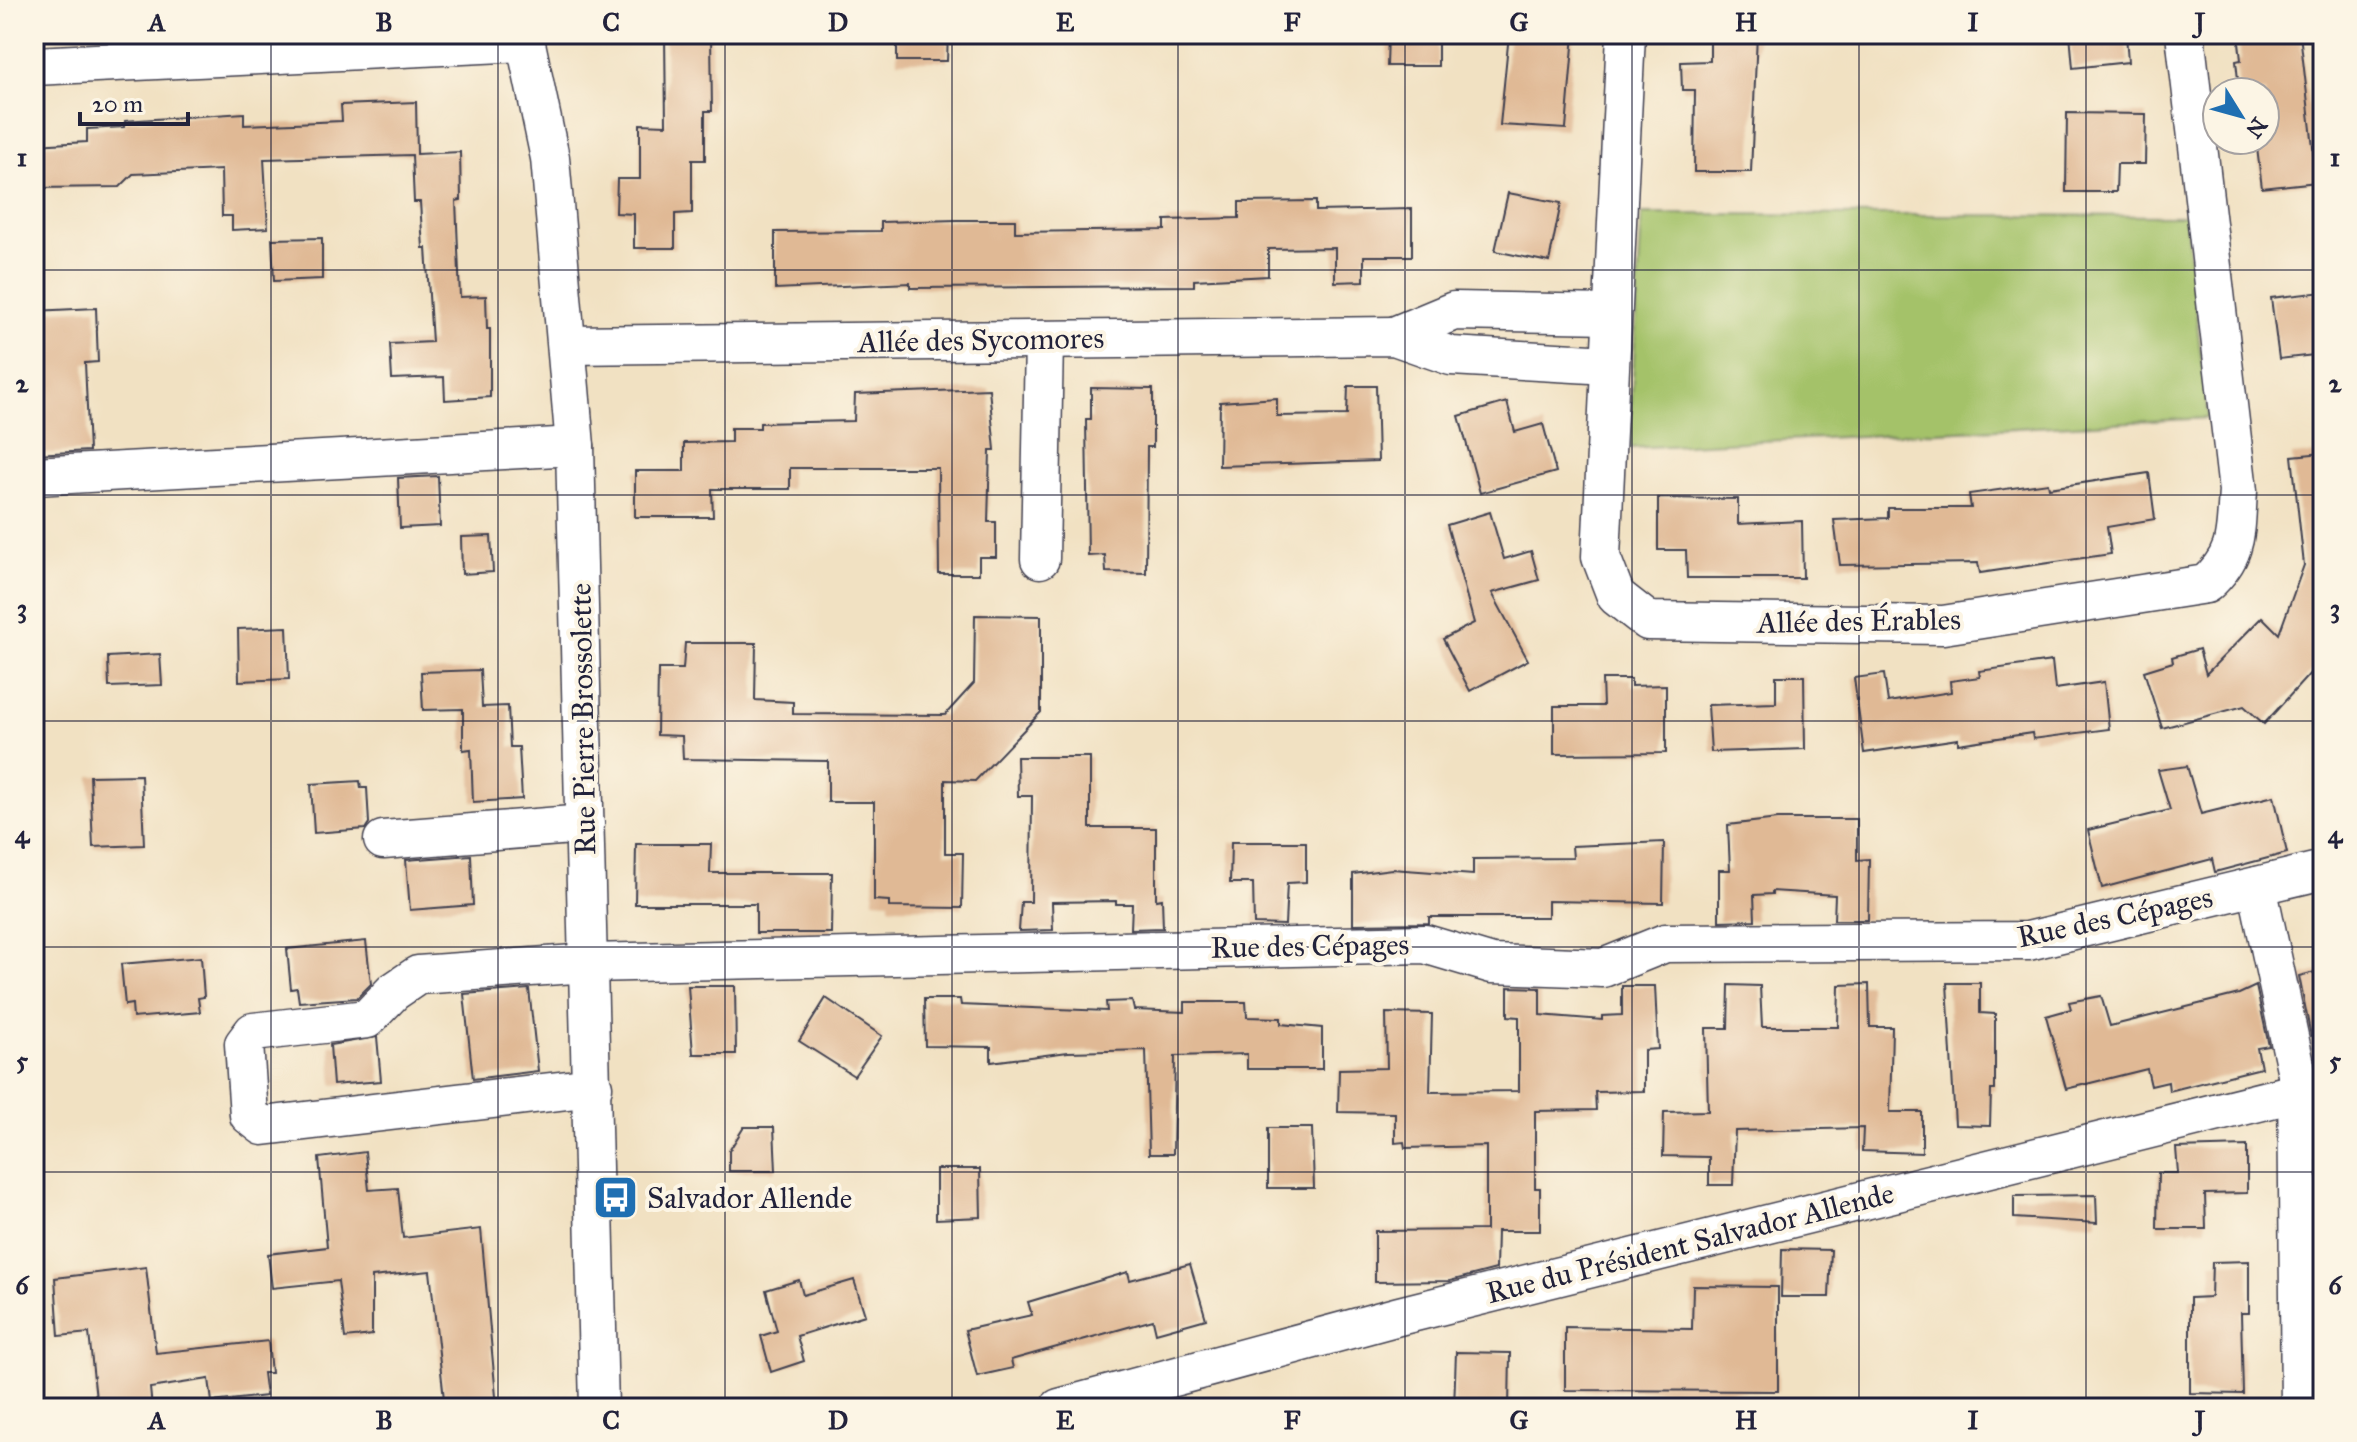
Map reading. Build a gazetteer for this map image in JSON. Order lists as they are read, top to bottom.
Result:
{
  "streets": {
    "street": [
      "Allée des Sycomores",
      "Allée des Érables",
      "Rue Pierre Brossolette",
      "Rue des Cépages",
      "Rue du Président Salvador Allende"
    ]
  },
  "crossings": [
    ["Allée des Sycomores", "Allée des Érables"],
    ["Allée des Sycomores", "Rue Pierre Brossolette"],
    ["Rue Pierre Brossolette", "Rue des Cépages"]
  ],
  "places": {
    "bus stop": ["Salvador Allende"]
  },
  "scale_bar": "20 m",
  "north": "bottom right",
  "grid": {
    "columns": [
      "A",
      "B",
      "C",
      "D",
      "E",
      "F",
      "G",
      "H",
      "I",
      "J"
    ],
    "rows": [
      "1",
      "2",
      "3",
      "4",
      "5",
      "6"
    ]
  }
}
